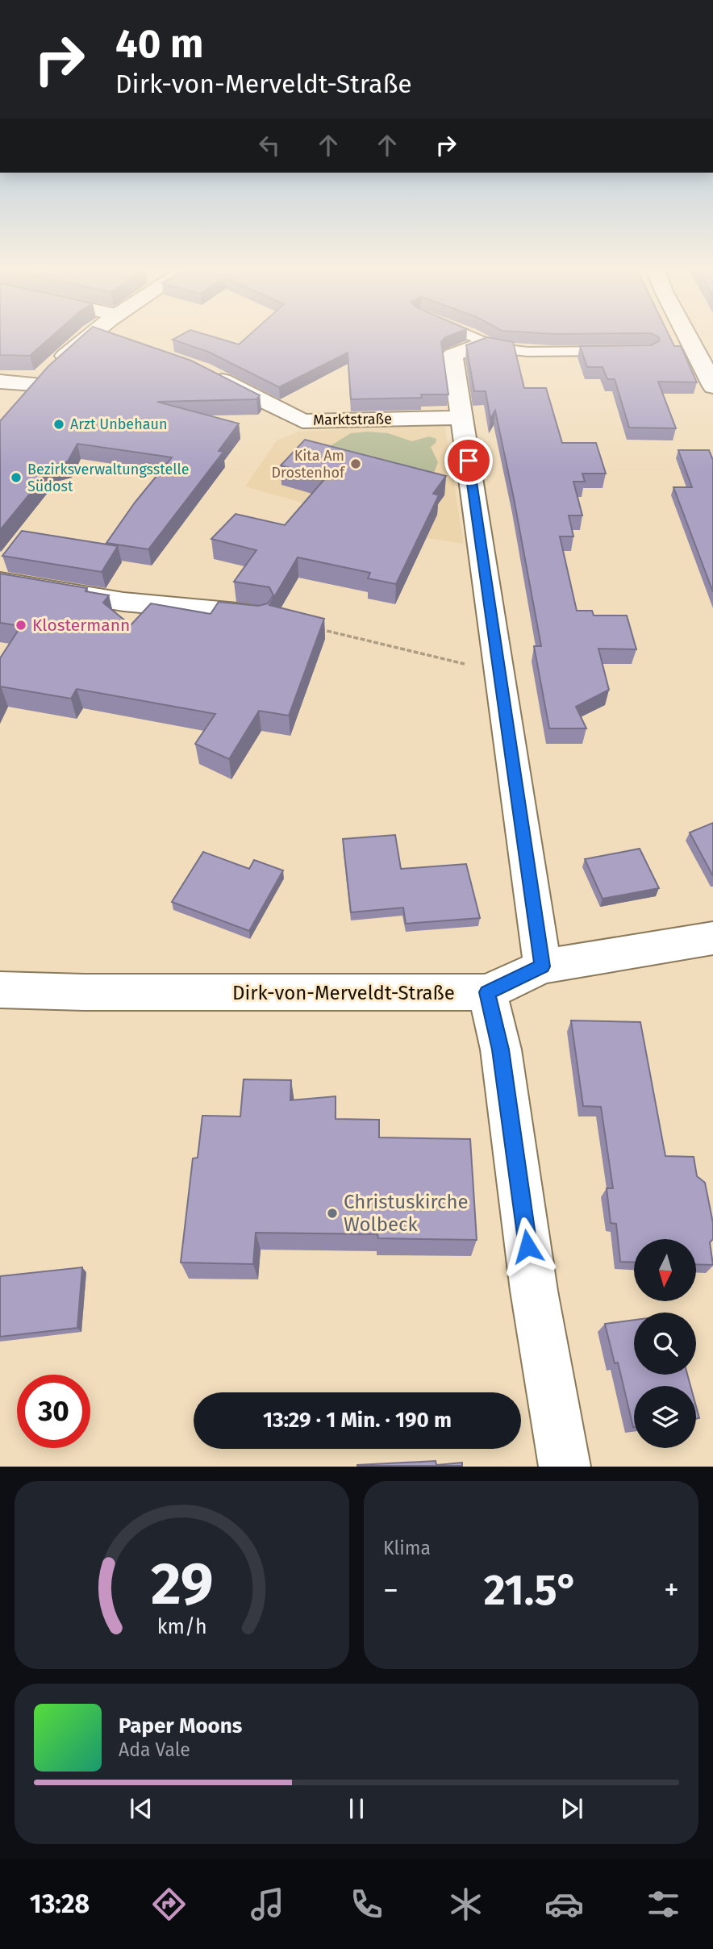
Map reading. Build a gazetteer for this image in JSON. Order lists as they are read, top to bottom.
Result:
{
  "streets": {
    "street": ["Marktstraße", "Dirk-von-Merveldt-Straße"]
  },
  "places": [
    "Arzt Unbehaun",
    "Kita Am Drostenhof",
    "Bezirksverwaltungsstelle Südost",
    "Klostermann",
    "Christuskirche Wolbeck"
  ],
  "north": "bottom",
  "page": {
    "turn": ["40 m", "Dirk-von-Merveldt-Straße"],
    "limit": "30",
    "trip": "13:29 · 1 Min. · 190 m",
    "tile": "Klima",
    "heat": ["−", "21.5°", "+"],
    "song": ["Paper Moons", "Ada Vale"],
    "tabs": "13:28",
    "gauge": ["29", "km/h"]
  }
}
